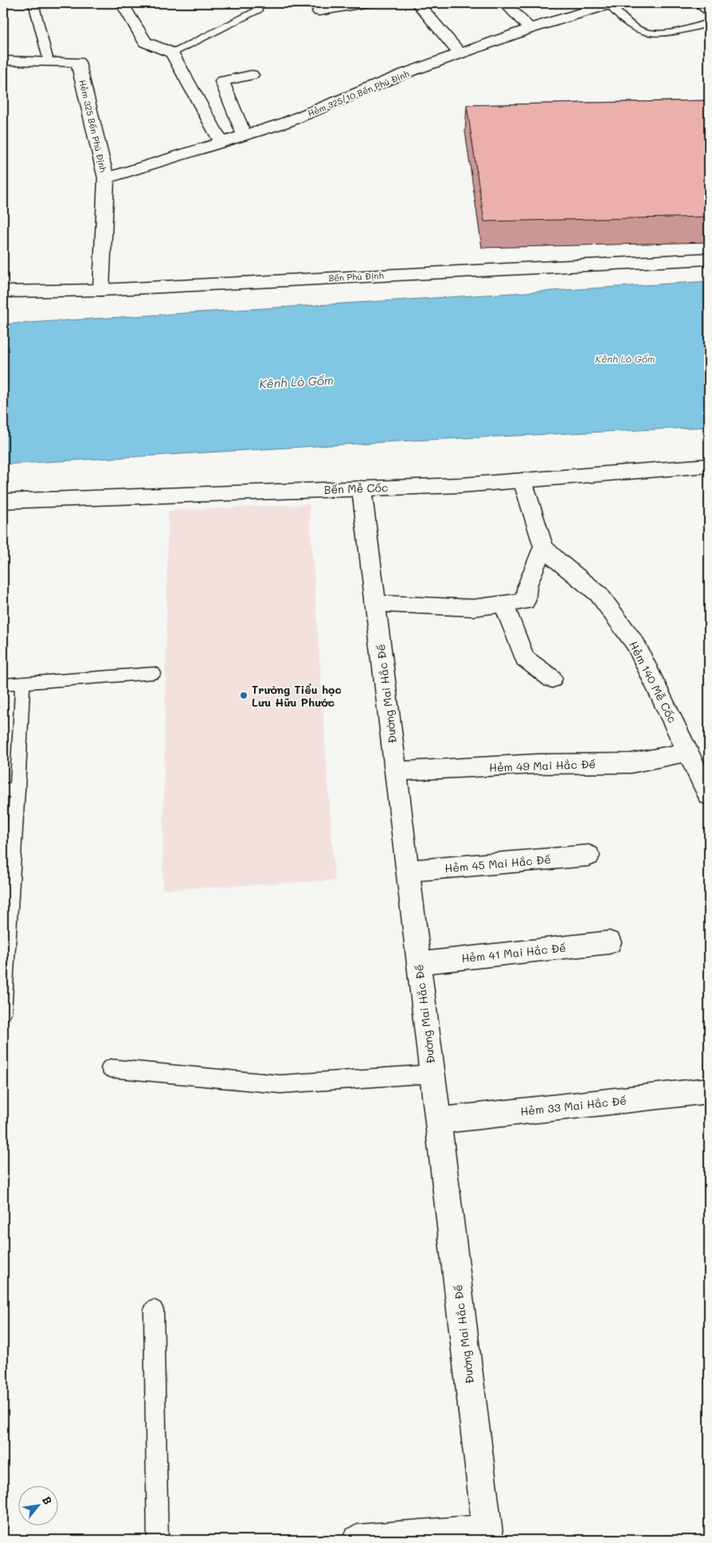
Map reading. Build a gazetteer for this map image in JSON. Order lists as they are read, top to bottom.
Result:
{
  "streets": {
    "street": [
      "Hẻm 325/10 Bến Phú Định",
      "Hẻm 325 Bến Phú Định",
      "Bến Phú Định",
      "Bến Mễ Cốc",
      "Hẻm 140 Mễ Cốc",
      "Đường Mai Hắc Đế",
      "Hẻm 49 Mai Hắc Đế",
      "Hẻm 45 Mai Hắc Đế",
      "Hẻm 41 Mai Hắc Đế",
      "Hẻm 33 Mai Hắc Đế"
    ]
  },
  "crossings": [
    ["Hẻm 325/10 Bến Phú Định", "Hẻm 325 Bến Phú Định"],
    ["Hẻm 325 Bến Phú Định", "Bến Phú Định"],
    ["Bến Mễ Cốc", "Hẻm 140 Mễ Cốc"],
    ["Bến Mễ Cốc", "Đường Mai Hắc Đế"],
    ["Hẻm 140 Mễ Cốc", "Hẻm 49 Mai Hắc Đế"],
    ["Đường Mai Hắc Đế", "Hẻm 49 Mai Hắc Đế"],
    ["Đường Mai Hắc Đế", "Hẻm 45 Mai Hắc Đế"],
    ["Đường Mai Hắc Đế", "Hẻm 41 Mai Hắc Đế"],
    ["Đường Mai Hắc Đế", "Hẻm 33 Mai Hắc Đế"]
  ],
  "water": ["Kênh Lò Gốm"],
  "places": ["Trường Tiểu học Lưu Hữu Phước"],
  "north": "top right"
}
